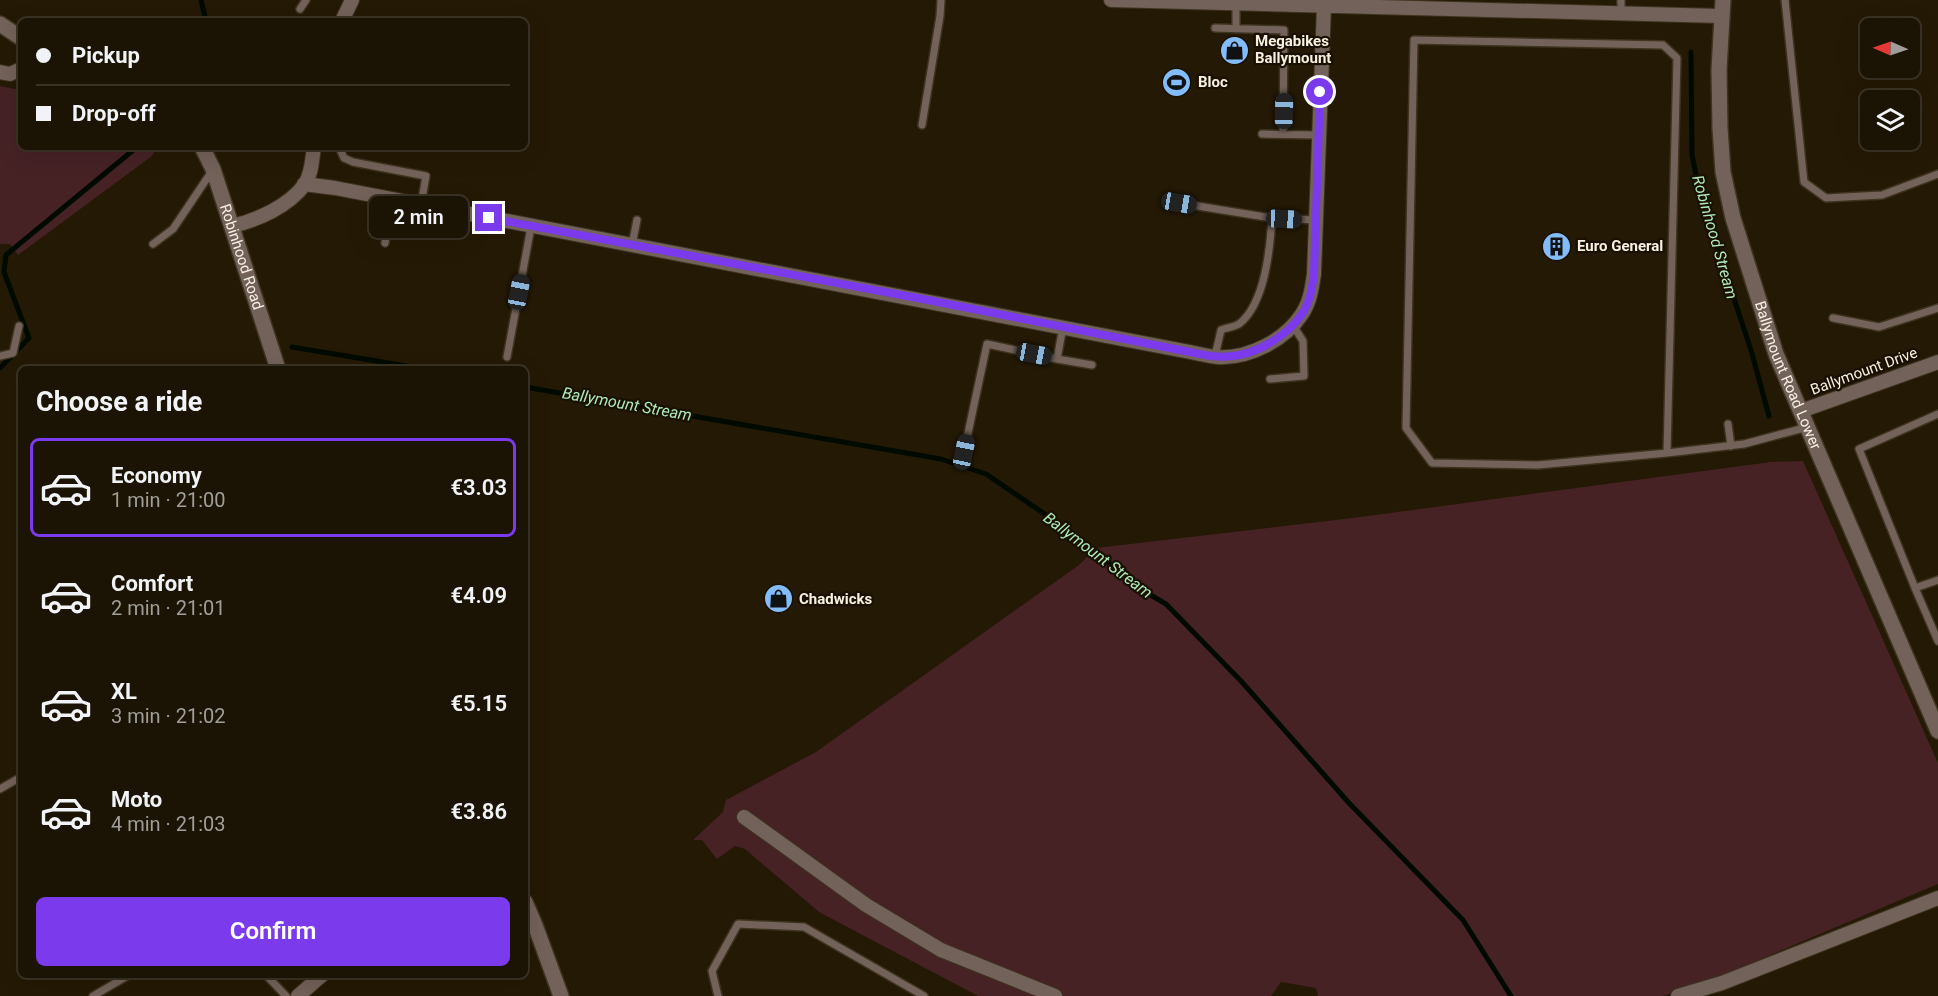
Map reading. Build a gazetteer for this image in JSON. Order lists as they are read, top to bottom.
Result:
{
  "streets": {
    "street": ["Robinhood Road", "Ballymount Drive", "Ballymount Road Lower"]
  },
  "crossings": [
    ["Ballymount Drive", "Ballymount Road Lower"]
  ],
  "water": ["Robinhood Stream", "Ballymount Stream"],
  "places": {
    "shop": ["Megabikes Ballymount", "Chadwicks"],
    "sports": ["Bloc"],
    "building": ["Euro General"]
  },
  "north": "left",
  "page": {
    "banner": ["Pickup", "Drop-off"],
    "bubble": "2 min",
    "heading": "Choose a ride",
    "list": [
      {
        "name": "Economy",
        "note": "1 min · 21:00",
        "value": "€3.03"
      },
      {
        "name": "Comfort",
        "note": "2 min · 21:01",
        "value": "€4.09"
      },
      {
        "name": "XL",
        "note": "3 min · 21:02",
        "value": "€5.15"
      },
      {
        "name": "Moto",
        "note": "4 min · 21:03",
        "value": "€3.86"
      }
    ],
    "buttons": "Confirm"
  }
}
